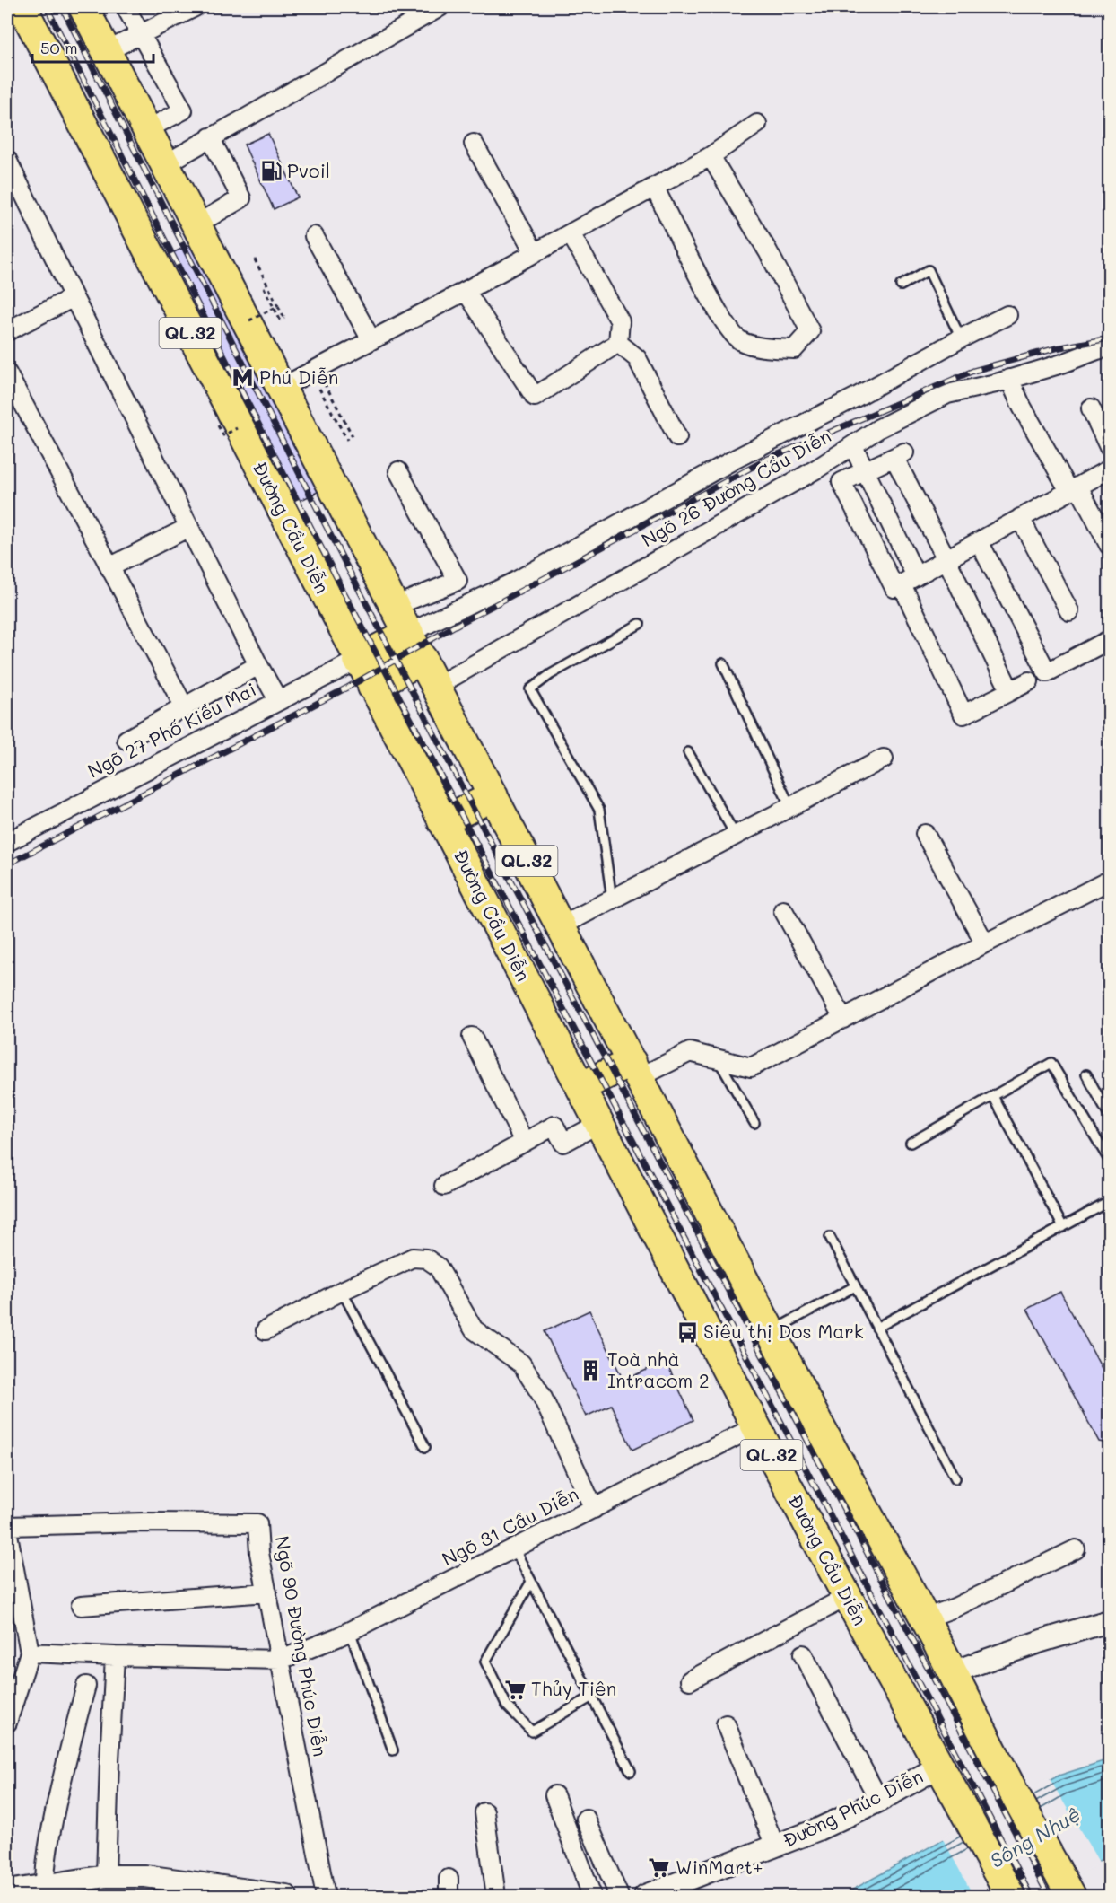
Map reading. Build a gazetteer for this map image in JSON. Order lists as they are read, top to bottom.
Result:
{
  "streets": {
    "highway": ["QL.32", "Đường Cầu Diễn"],
    "street": [
      "Ngõ 26 Đường Cầu Diễn",
      "Ngõ 27 Phố Kiều Mai",
      "Ngõ 31 Cầu Diễn",
      "Ngõ 90 Đường Phúc Diễn",
      "Đường Phúc Diễn"
    ]
  },
  "crossings": [
    ["QL.32", "Ngõ 26 Đường Cầu Diễn"],
    ["Đường Cầu Diễn", "Ngõ 27 Phố Kiều Mai"],
    ["Đường Cầu Diễn", "Ngõ 31 Cầu Diễn"],
    ["Đường Cầu Diễn", "Đường Phúc Diễn"],
    ["Ngõ 31 Cầu Diễn", "Ngõ 90 Đường Phúc Diễn"]
  ],
  "water": ["Sông Nhuệ"],
  "places": {
    "fuel station": ["Pvoil"],
    "metro station": ["Phú Diễn"],
    "bus stop": ["Siêu thị Dos Mark"],
    "building": ["Toà nhà Intracom 2"],
    "supermarket": ["Thủy Tiên", "WinMart+"]
  },
  "scale_bar": "50 m"
}
